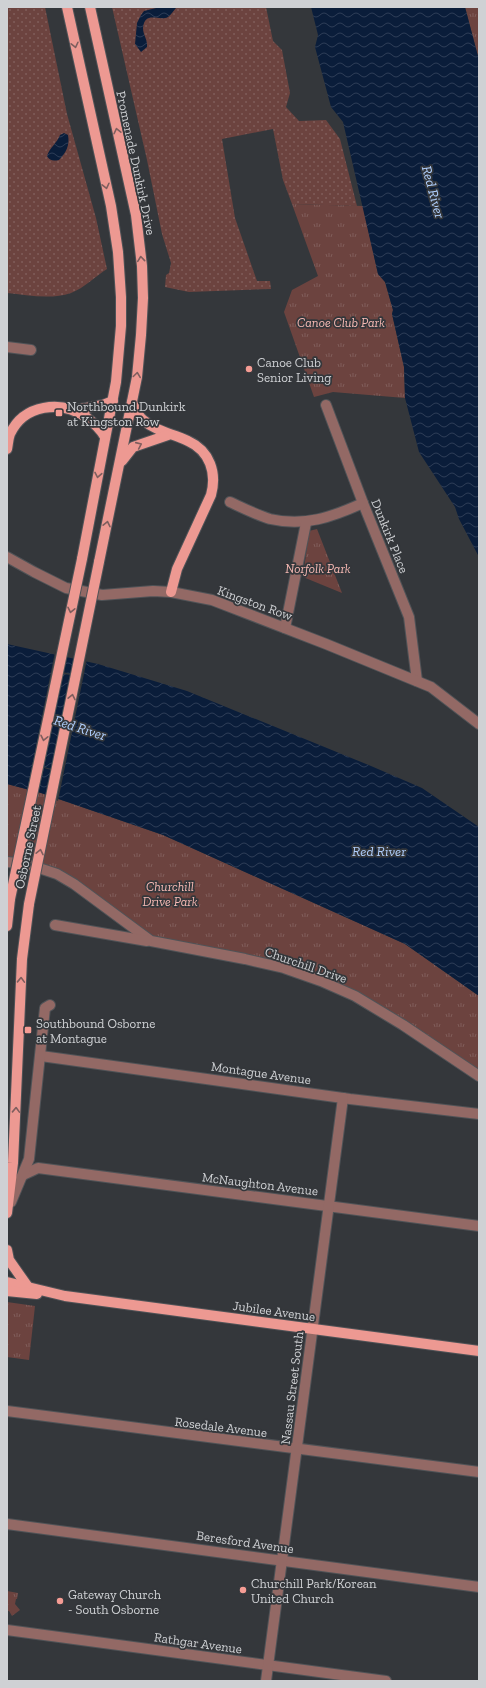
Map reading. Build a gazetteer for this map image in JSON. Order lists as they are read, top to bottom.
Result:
{
  "streets": {
    "main road": ["Promenade Dunkirk Drive", "Osborne Street", "Jubilee Avenue"],
    "street": [
      "Dunkirk Place",
      "Kingston Row",
      "Churchill Drive",
      "Montague Avenue",
      "McNaughton Avenue",
      "Nassau Street South",
      "Rosedale Avenue",
      "Beresford Avenue",
      "Rathgar Avenue"
    ]
  },
  "crossings": [
    ["Promenade Dunkirk Drive", "Osborne Street"],
    ["Dunkirk Place", "Kingston Row"],
    ["Osborne Street", "Montague Avenue"],
    ["Montague Avenue", "Nassau Street South"],
    ["McNaughton Avenue", "Nassau Street South"],
    ["Jubilee Avenue", "Nassau Street South"],
    ["Nassau Street South", "Rosedale Avenue"],
    ["Nassau Street South", "Beresford Avenue"],
    ["Nassau Street South", "Rathgar Avenue"]
  ],
  "water": ["Red River"],
  "parks": ["Canoe Club Park", "Norfolk Park", "Churchill Drive Park"],
  "places": {
    "other": ["Canoe Club Senior Living", "Churchill Park/Korean United Church", "Gateway Church - South Osborne"],
    "transit": ["Northbound Dunkirk at Kingston Row", "Southbound Osborne at Montague"]
  }
}
